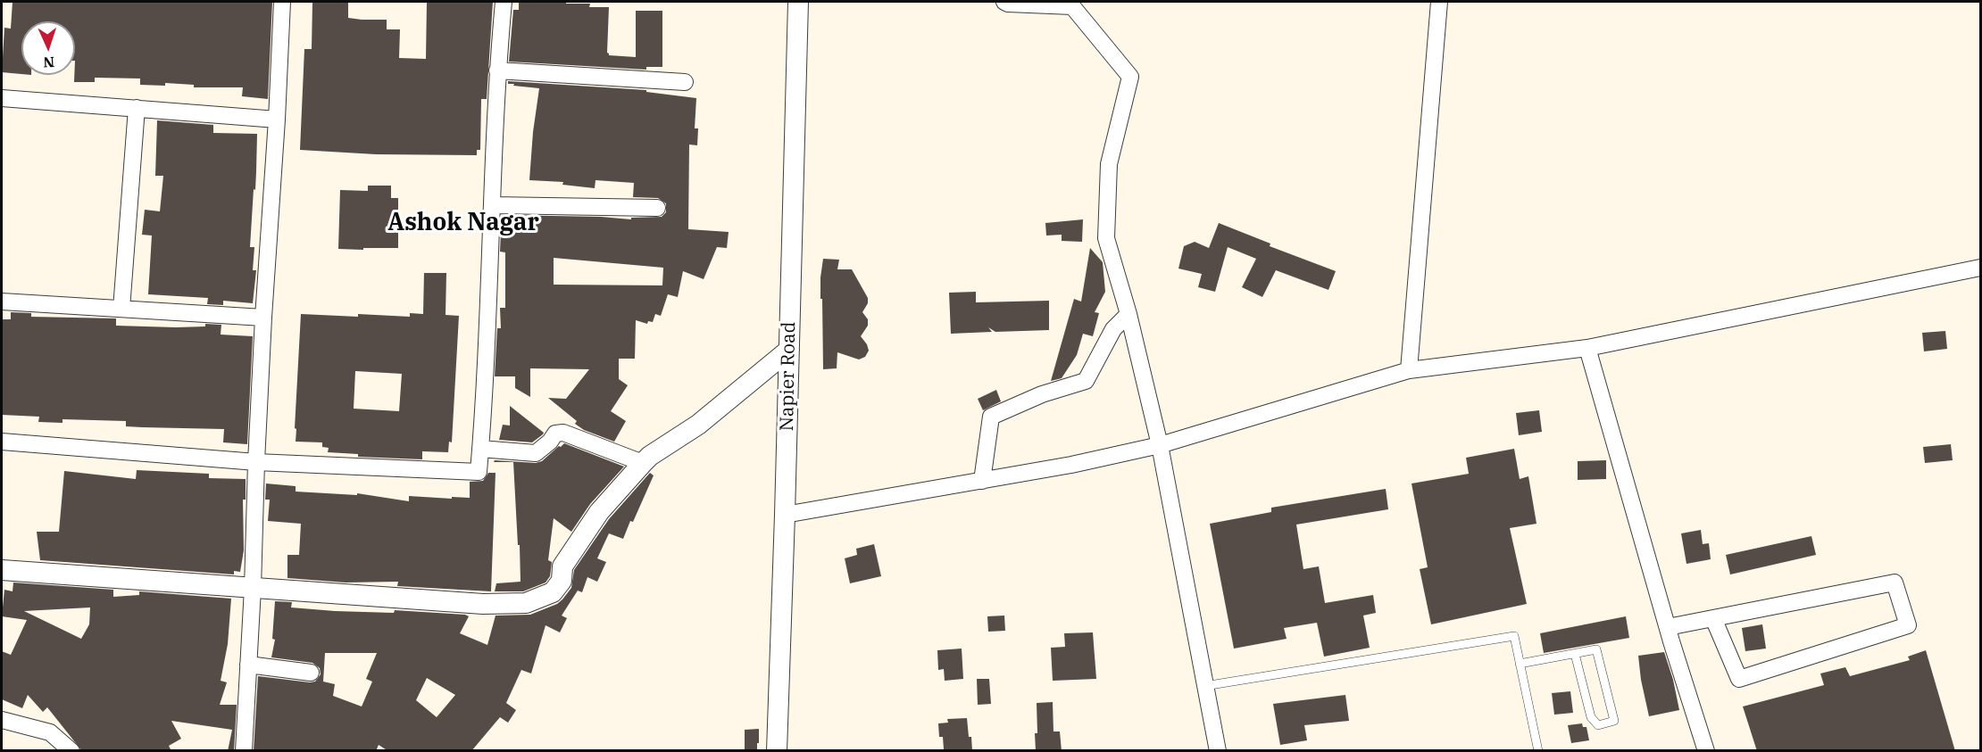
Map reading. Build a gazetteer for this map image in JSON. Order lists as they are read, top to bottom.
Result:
{
  "streets": {
    "street": ["Napier Road"]
  },
  "districts": ["Ashok Nagar"],
  "north": "bottom"
}
